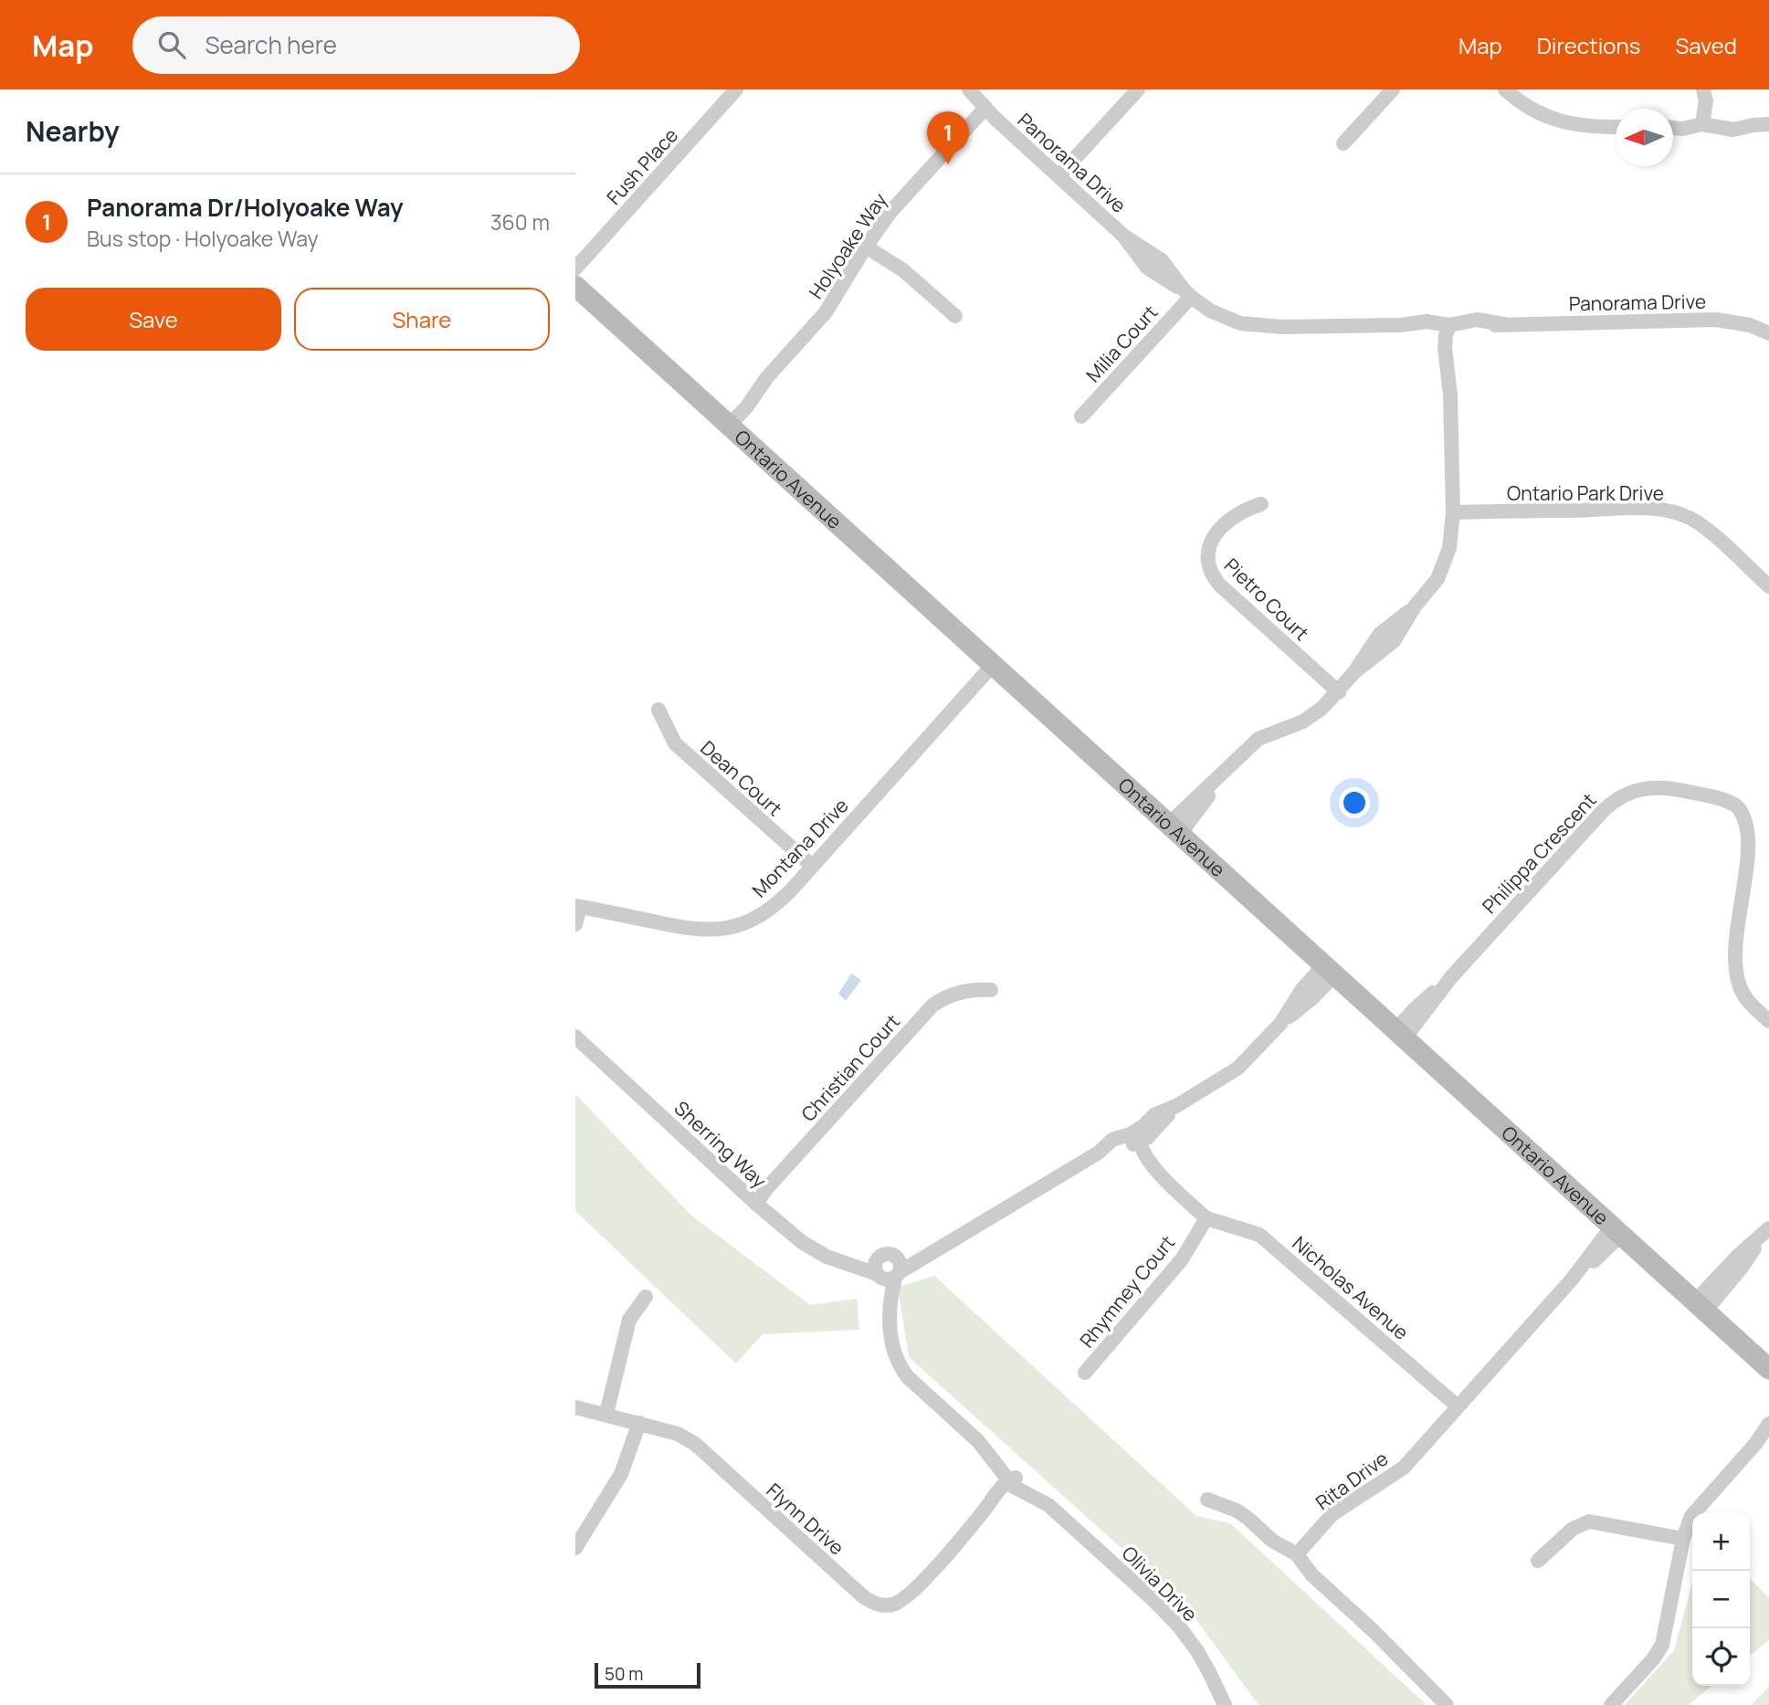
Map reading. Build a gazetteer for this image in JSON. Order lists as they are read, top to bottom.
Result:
{
  "streets": {
    "street": [
      "Panorama Drive",
      "Fush Place",
      "Holyoake Way",
      "Milia Court",
      "Ontario Avenue",
      "Ontario Park Drive",
      "Pietro Court",
      "Dean Court",
      "Montana Drive",
      "Philippa Crescent",
      "Christian Court",
      "Sherring Way",
      "Nicholas Avenue",
      "Rhymney Court",
      "Rita Drive",
      "Flynn Drive",
      "Olivia Drive"
    ]
  },
  "crossings": [
    ["Panorama Drive", "Holyoake Way"],
    ["Panorama Drive", "Milia Court"],
    ["Holyoake Way", "Ontario Avenue"],
    ["Ontario Avenue", "Montana Drive"],
    ["Ontario Avenue", "Philippa Crescent"],
    ["Ontario Avenue", "Sherring Way"],
    ["Ontario Avenue", "Rita Drive"],
    ["Dean Court", "Montana Drive"],
    ["Christian Court", "Sherring Way"],
    ["Sherring Way", "Olivia Drive"],
    ["Nicholas Avenue", "Rhymney Court"],
    ["Nicholas Avenue", "Rita Drive"],
    ["Flynn Drive", "Olivia Drive"]
  ],
  "scale_bar": "50 m",
  "north": "left",
  "page": {
    "header": "Map",
    "search": "Search here",
    "nav": ["Map", "Directions", "Saved"],
    "heading": "Nearby",
    "pins": "1",
    "list": [
      {
        "mark": "1",
        "name": "Panorama Dr/Holyoake Way",
        "note": "Bus stop · Holyoake Way",
        "value": "360 m"
      }
    ],
    "buttons": ["Save", "Share"],
    "map_buttons": ["+", "−"],
    "scale": "50 m"
  }
}
